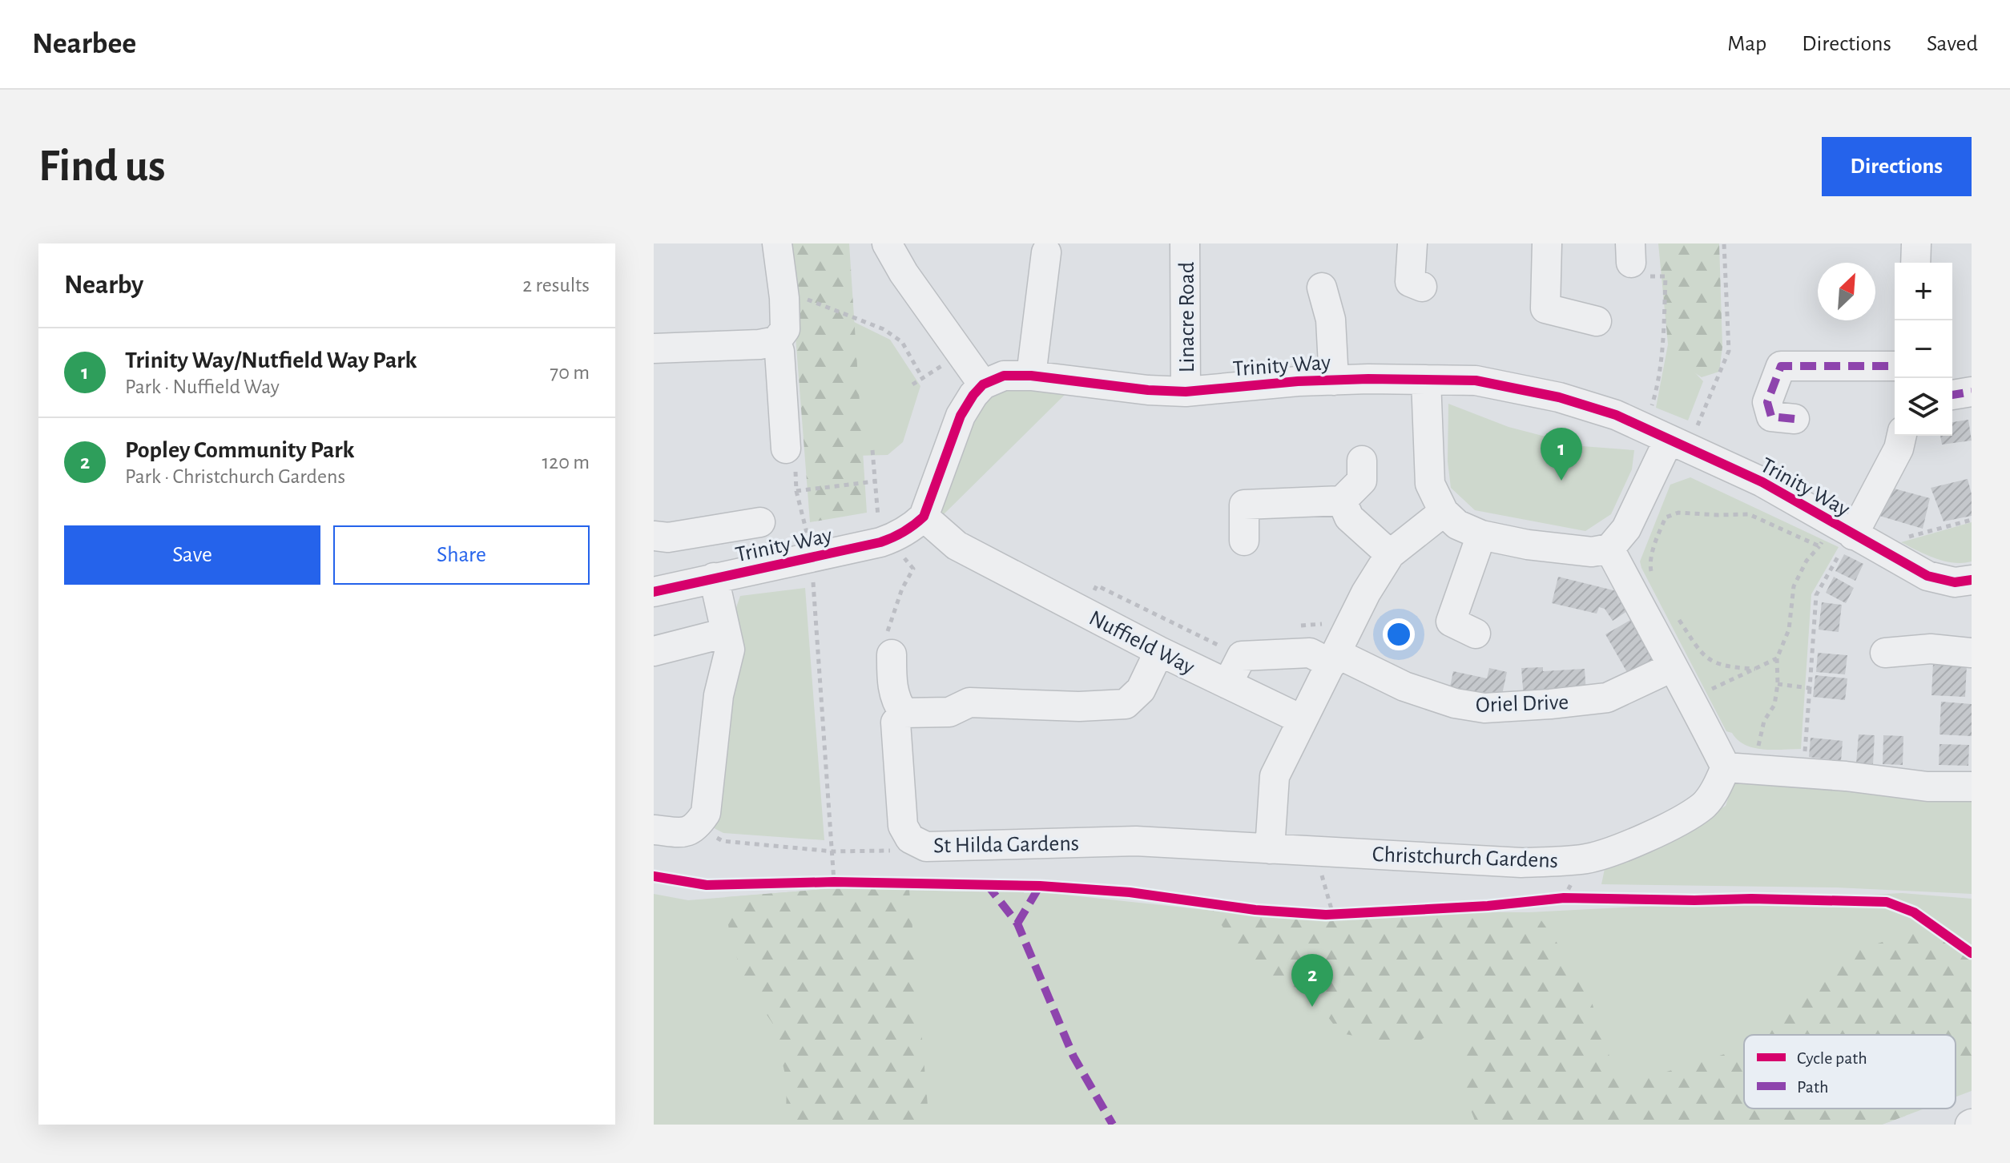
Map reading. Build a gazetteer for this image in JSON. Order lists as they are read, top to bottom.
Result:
{
  "streets": {
    "street": [
      "Linacre Road",
      "Trinity Way",
      "Nuffield Way",
      "Oriel Drive",
      "St Hilda Gardens",
      "Christchurch Gardens"
    ]
  },
  "crossings": [
    ["Linacre Road", "Trinity Way"],
    ["Trinity Way", "Nuffield Way"],
    ["Nuffield Way", "Oriel Drive"],
    ["St Hilda Gardens", "Christchurch Gardens"]
  ],
  "legend": ["Cycle path", "Path"],
  "north": "top right",
  "page": {
    "header": "Nearbee",
    "nav": ["Map", "Directions", "Saved"],
    "buttons": [
      "Directions",
      ["Save", "Share"]
    ],
    "title": "Find us",
    "heading": ["Nearby", "2 results"],
    "map_buttons": ["+", "−"],
    "list": [
      {
        "mark": "1",
        "name": "Trinity Way/Nutfield Way Park",
        "note": "Park · Nuffield Way",
        "value": "70 m"
      },
      {
        "mark": "2",
        "name": "Popley Community Park",
        "note": "Park · Christchurch Gardens",
        "value": "120 m"
      }
    ],
    "pins": ["1", "2"]
  }
}
